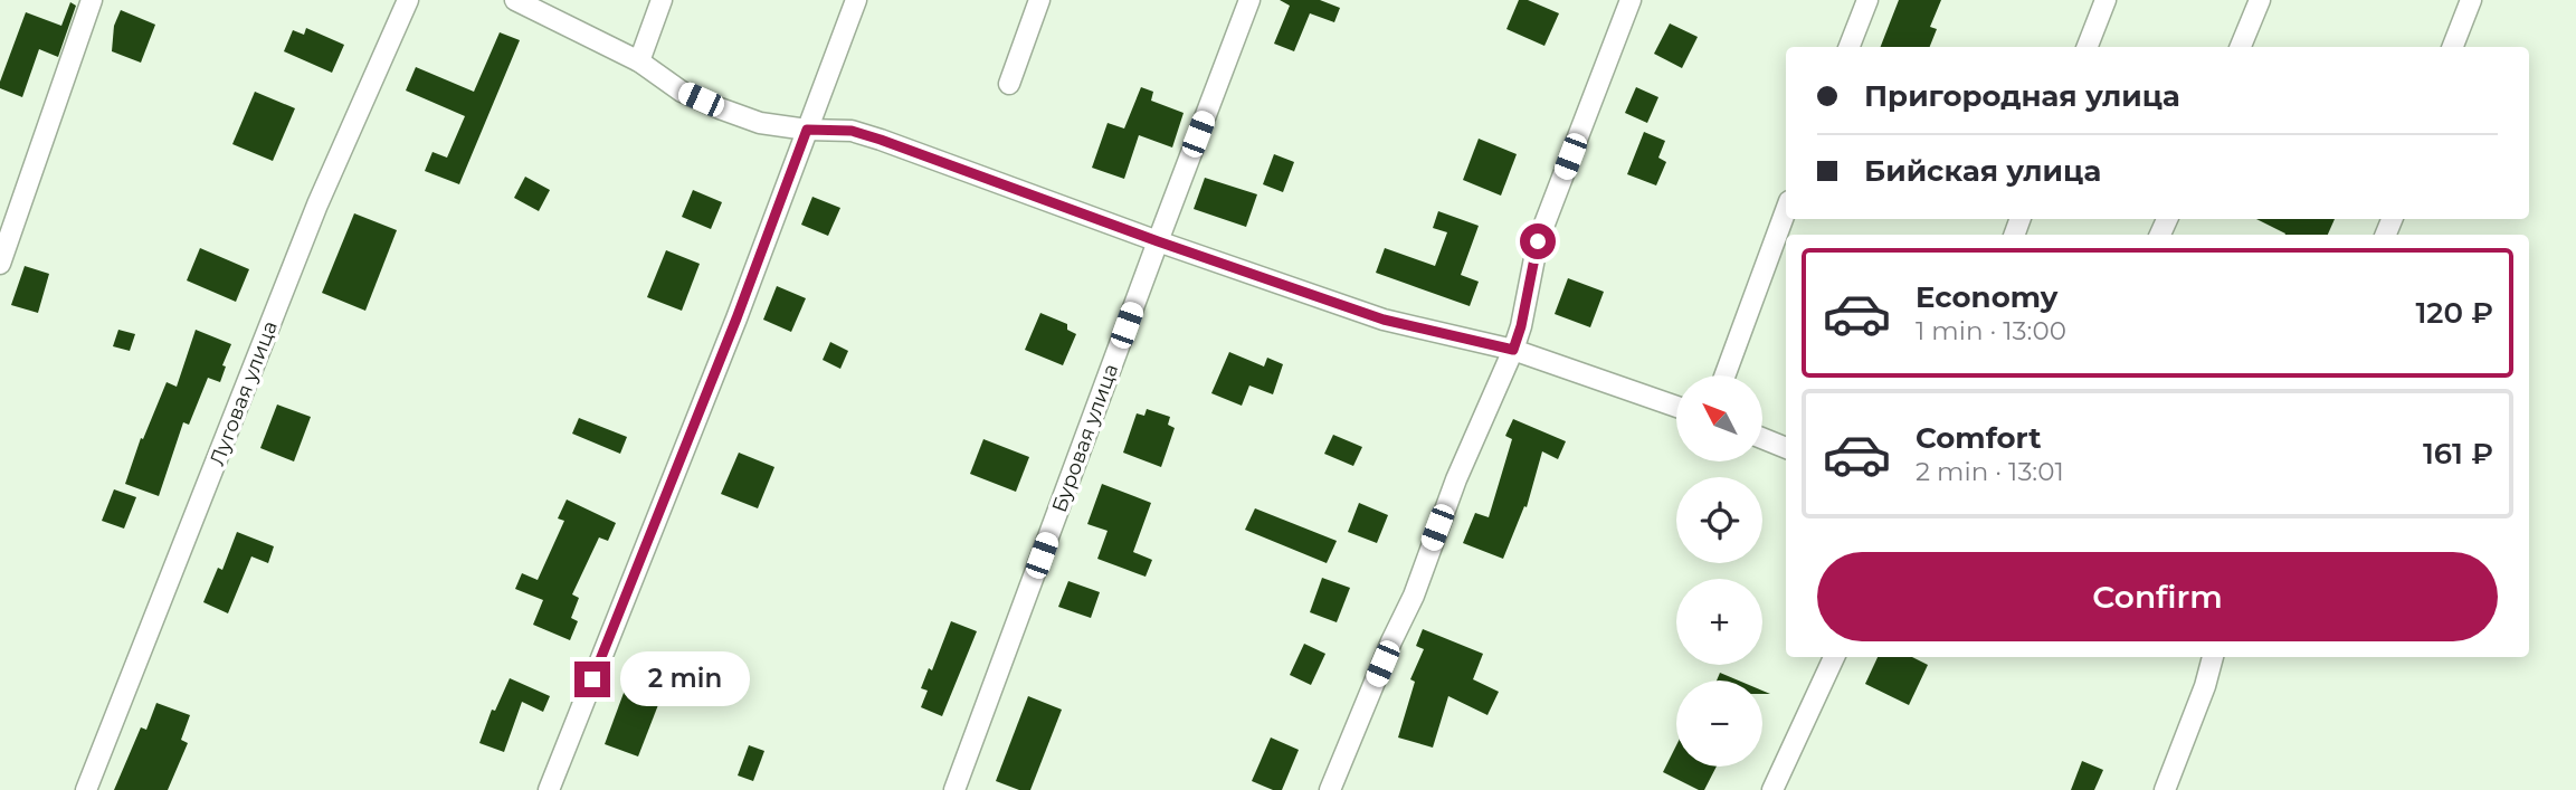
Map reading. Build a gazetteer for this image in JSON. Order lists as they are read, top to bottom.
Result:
{
  "streets": {
    "street": ["Луговая улица", "Буровая улица"]
  },
  "north": "top left",
  "page": {
    "banner": ["Пригородная улица", "Бийская улица"],
    "list": [
      {
        "name": "Economy",
        "note": "1 min · 13:00",
        "value": "120 ₽"
      },
      {
        "name": "Comfort",
        "note": "2 min · 13:01",
        "value": "161 ₽"
      }
    ],
    "map_buttons": ["+", "−"],
    "buttons": "Confirm",
    "bubble": "2 min"
  }
}
